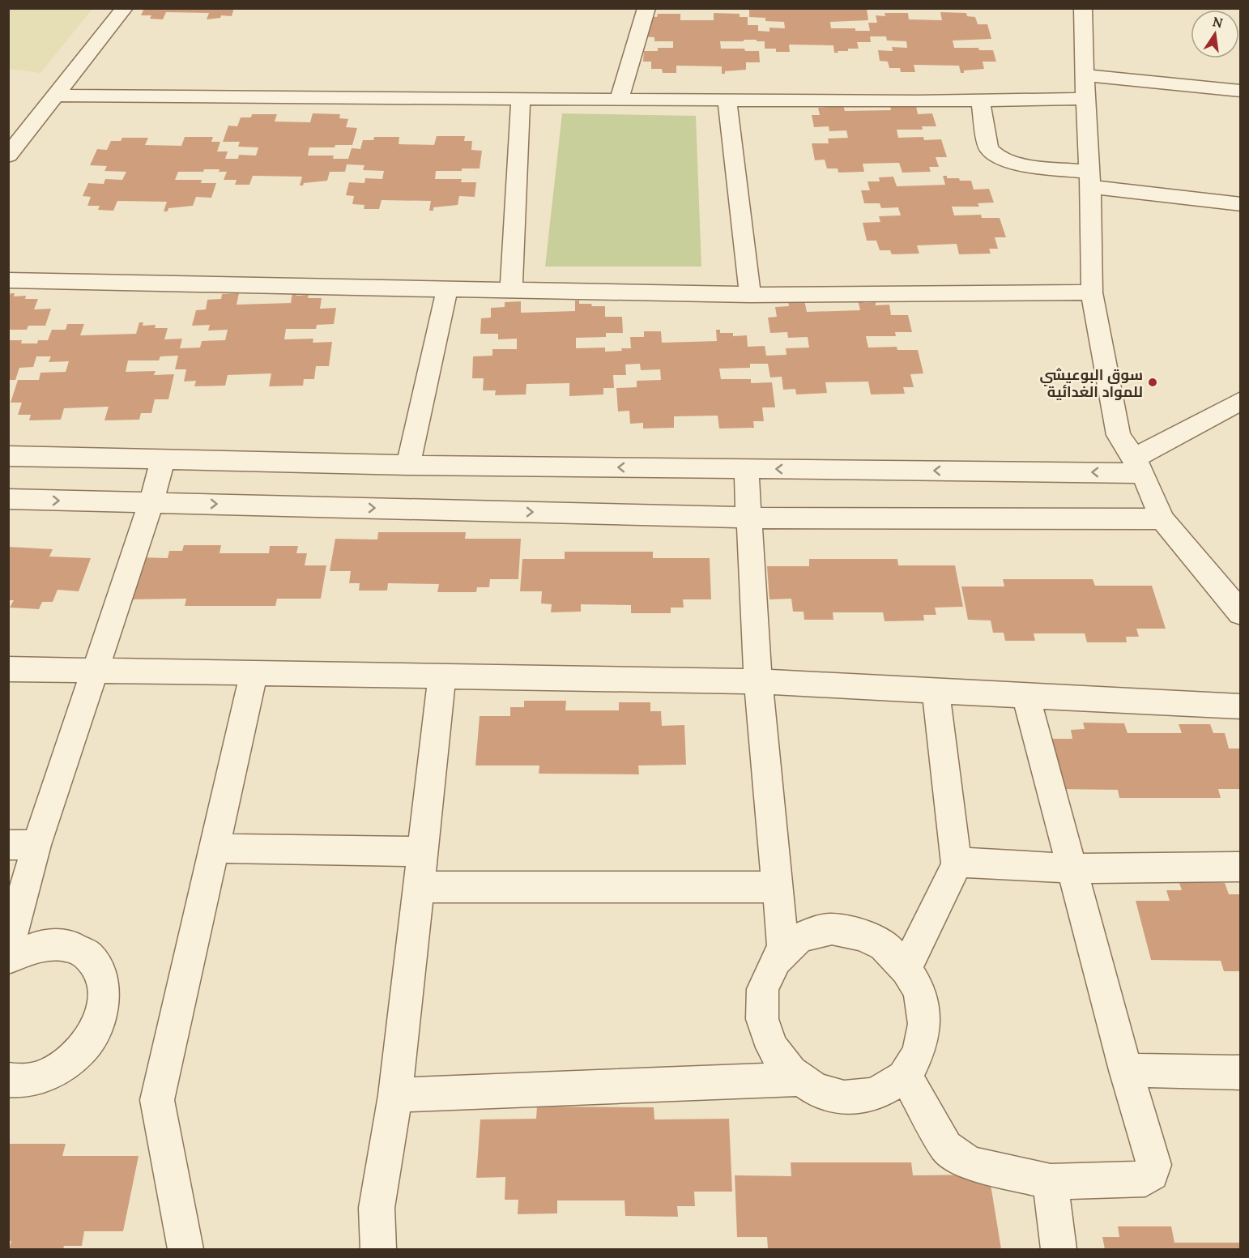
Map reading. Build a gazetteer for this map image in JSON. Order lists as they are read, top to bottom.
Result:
{
  "places": ["سوق البوعيشي للمواد الغدائية"],
  "north": "top"
}
